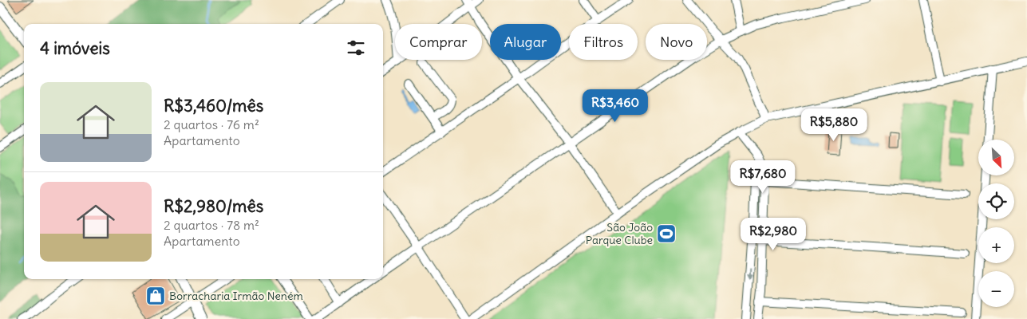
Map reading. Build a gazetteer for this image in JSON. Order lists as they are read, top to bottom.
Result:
{
  "places": {
    "sports": ["São João Parque Clube"],
    "shop": ["Borracharia Irmão Neném"]
  },
  "north": "bottom right",
  "page": {
    "chip": [
      "Comprar",
      "Alugar",
      "Filtros",
      "Novo"
    ],
    "heading": "4 imóveis",
    "list": [
      {
        "name": "R$3,460/mês",
        "note": "2 quartos · 76 m² · Apartamento"
      },
      {
        "name": "R$2,980/mês",
        "note": "2 quartos · 78 m² · Apartamento"
      }
    ],
    "price": [
      "R$3,460",
      "R$5,880",
      "R$7,680",
      "R$2,980"
    ],
    "map_buttons": ["+", "−"]
  }
}
